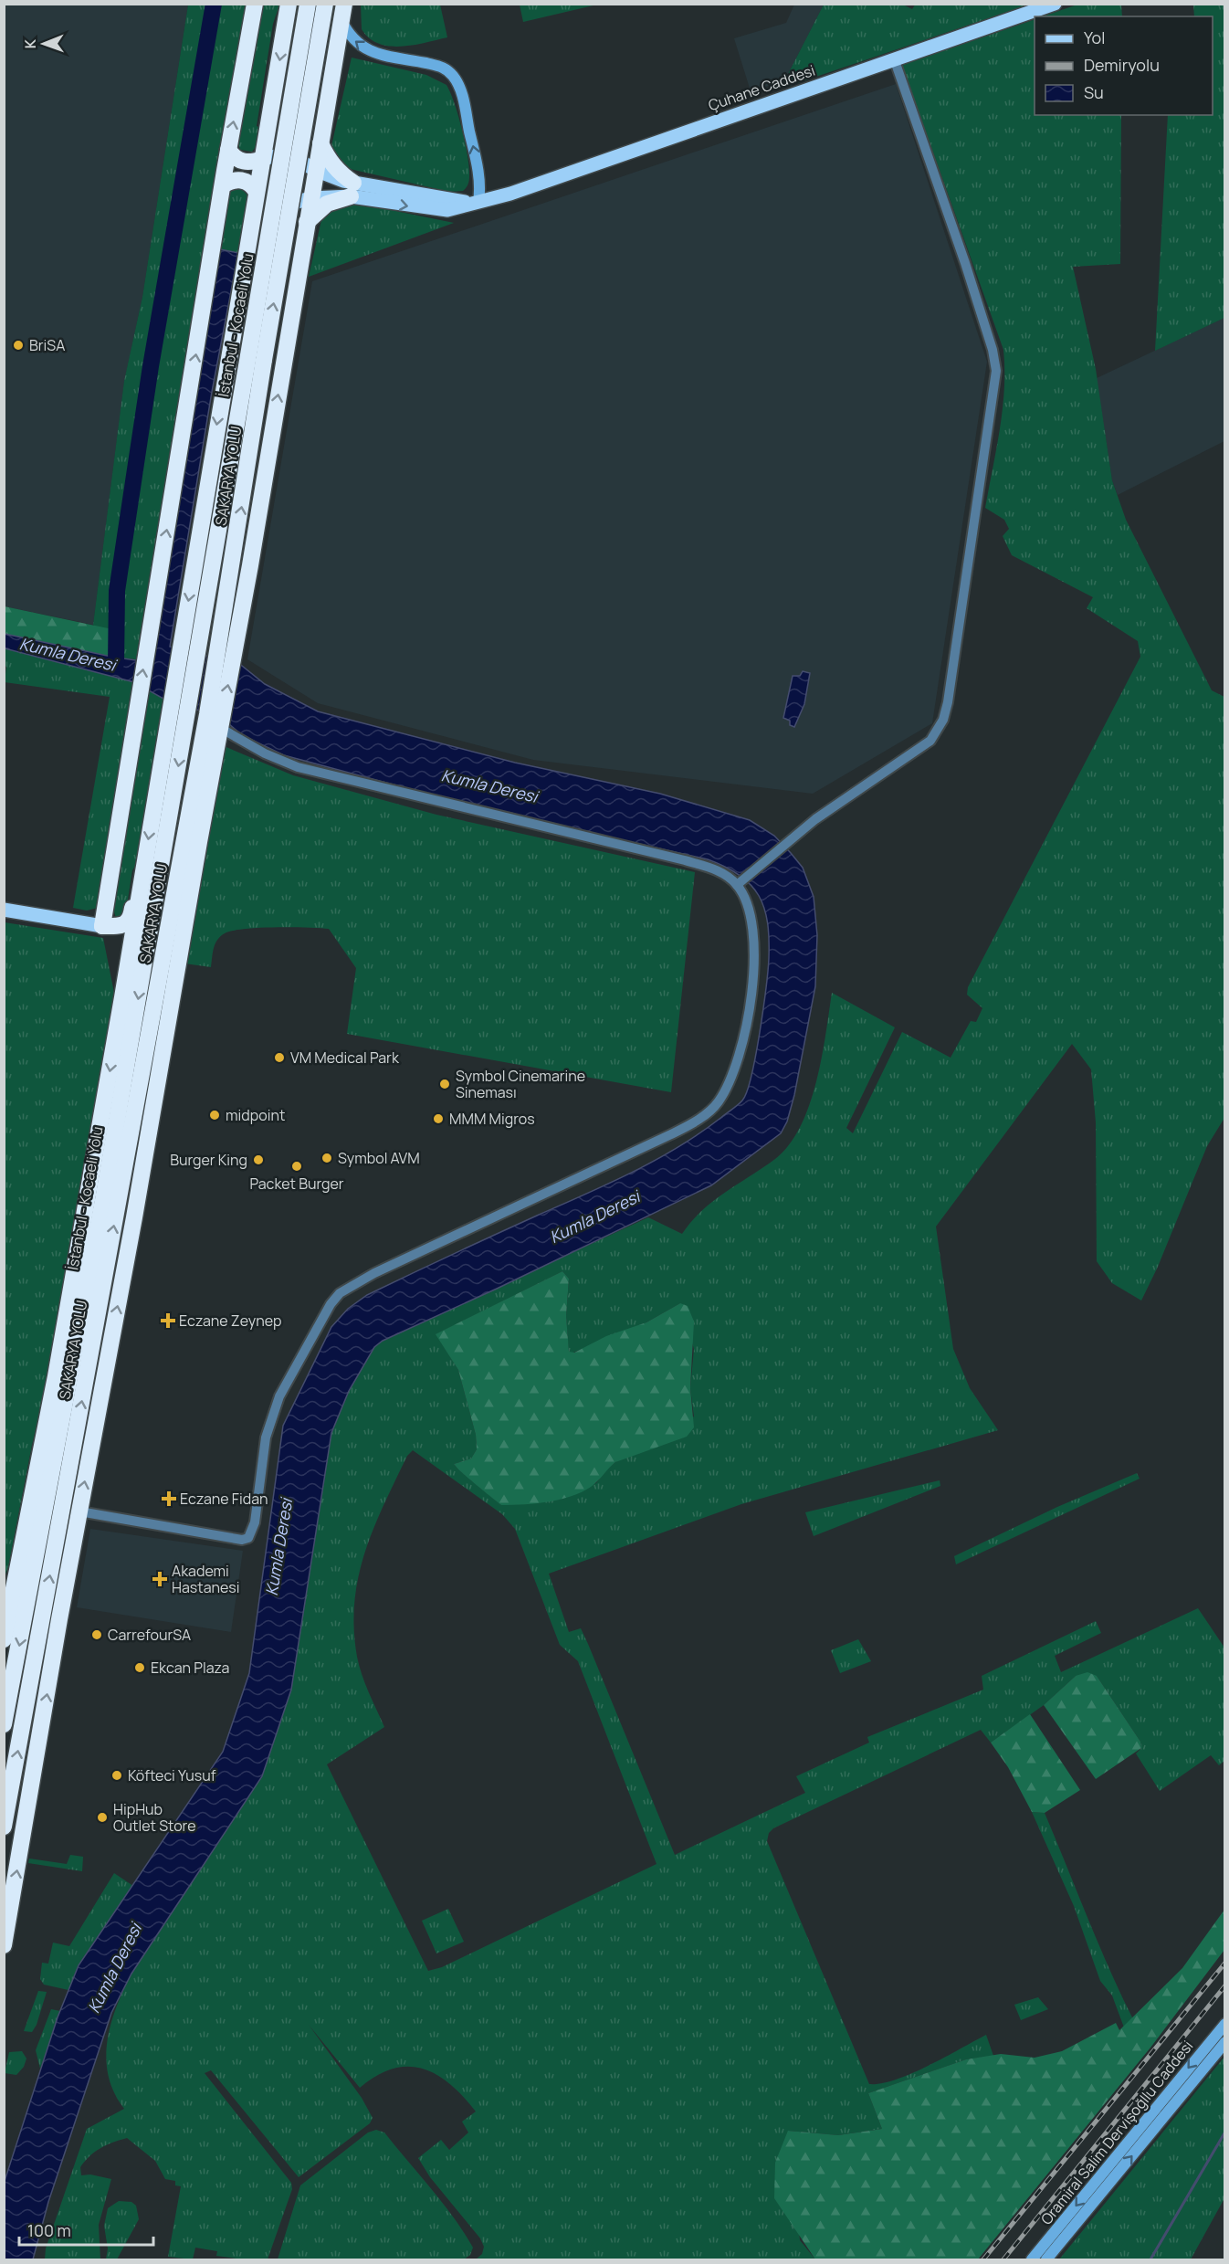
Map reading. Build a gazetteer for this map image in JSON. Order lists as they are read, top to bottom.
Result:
{
  "streets": {
    "highway": ["İstanbul - Kocaeli Yolu", "SAKARYA YOLU"],
    "main road": ["Çuhane Caddesi", "Oramiral Salim Dervişoğllu Caddesi"]
  },
  "crossings": [
    ["İstanbul - Kocaeli Yolu", "SAKARYA YOLU"]
  ],
  "water": ["Kumla Deresi"],
  "places": {
    "other": [
      "BriSA",
      "VM Medical Park",
      "Symbol Cinemarine Sineması",
      "midpoint",
      "MMM Migros",
      "Symbol AVM",
      "Burger King",
      "Packet Burger",
      "CarrefourSA",
      "Ekcan Plaza",
      "Köfteci Yusuf",
      "HipHub Outlet Store"
    ],
    "health": ["Eczane Zeynep", "Eczane Fidan", "Akademi Hastanesi"]
  },
  "legend": ["Yol", "Demiryolu", "Su"],
  "scale_bar": "100 m",
  "north": "left"
}
